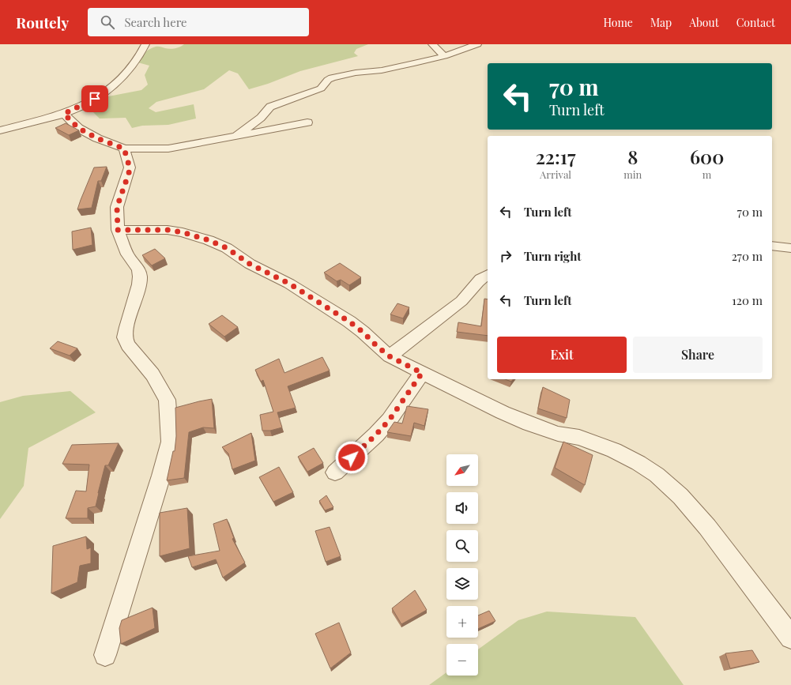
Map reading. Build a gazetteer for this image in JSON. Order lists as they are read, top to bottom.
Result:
{
  "north": "bottom left",
  "page": {
    "header": "Routely",
    "search": "Search here",
    "nav": [
      "Home",
      "Map",
      "About",
      "Contact"
    ],
    "turn": ["70 m", "Turn left"],
    "eta": [
      "22:17",
      "Arrival",
      "8",
      "min",
      "600",
      "m"
    ],
    "list": [
      {
        "name": "Turn left",
        "value": "70 m"
      },
      {
        "name": "Turn right",
        "value": "270 m"
      },
      {
        "name": "Turn left",
        "value": "120 m"
      }
    ],
    "buttons": ["Exit", "Share"],
    "map_buttons": ["+", "−"]
  }
}
